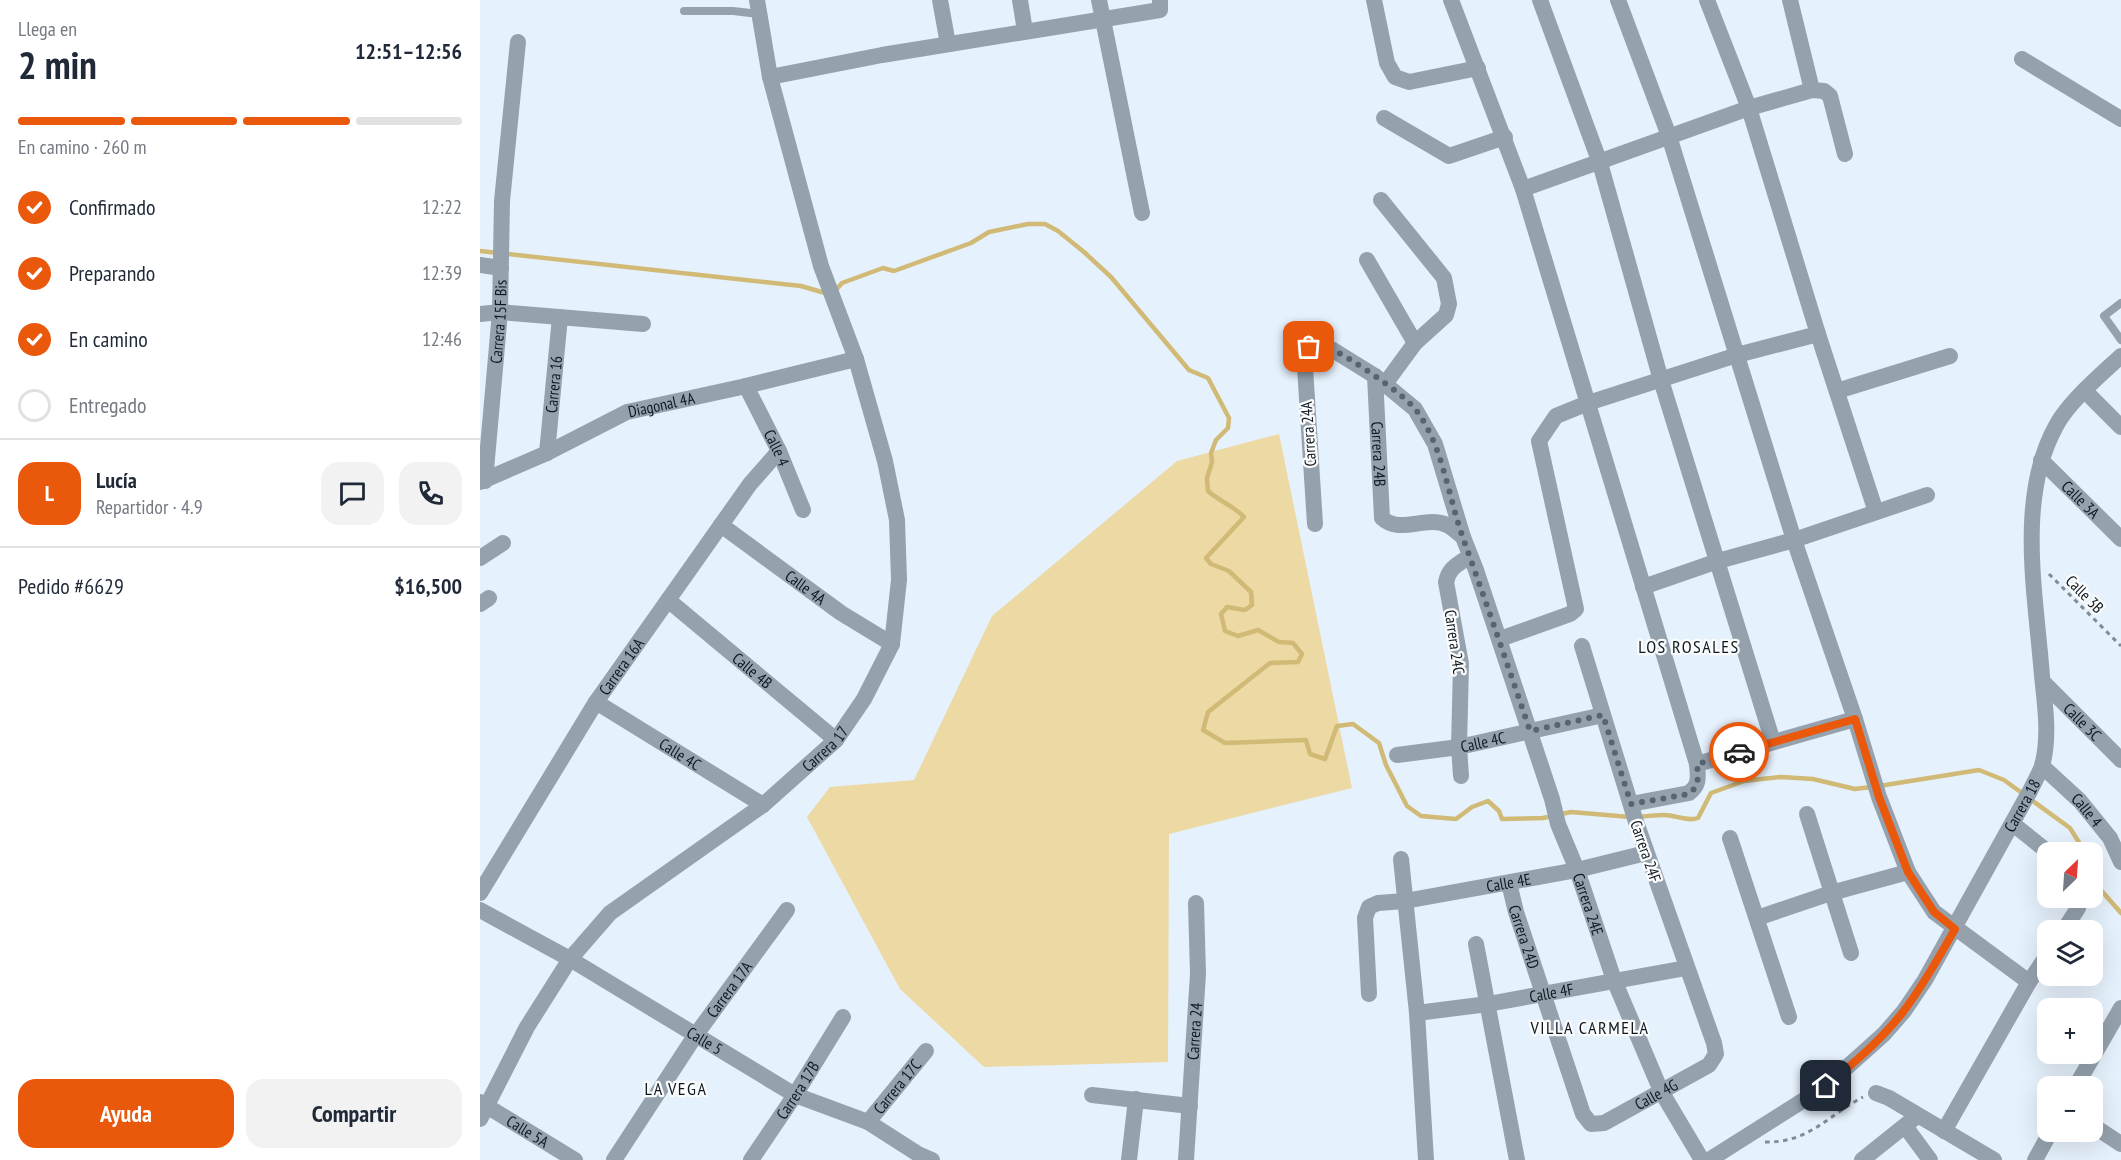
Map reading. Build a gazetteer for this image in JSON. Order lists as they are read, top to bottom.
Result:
{
  "streets": {
    "street": [
      "Carrera 15F Bis",
      "Carrera 16",
      "Diagonal 4A",
      "Carrera 24A",
      "Calle 4",
      "Carrera 24B",
      "Calle 3A",
      "Calle 4A",
      "Carrera 24C",
      "Carrera 16A",
      "Calle 4B",
      "Calle 3C",
      "Calle 4C",
      "Carrera 17",
      "Carrera 18",
      "Carrera 24F",
      "Calle 4E",
      "Carrera 24E",
      "Carrera 24D",
      "Carrera 17A",
      "Calle 4F",
      "Carrera 24",
      "Calle 5",
      "Carrera 17C",
      "Carrera 17B",
      "Calle 4G",
      "Calle 5A"
    ],
    "path": ["Calle 3B"]
  },
  "crossings": [
    ["Carrera 15F Bis", "Diagonal 4A"],
    ["Carrera 16", "Diagonal 4A"],
    ["Diagonal 4A", "Calle 4"],
    ["Diagonal 4A", "Carrera 17"],
    ["Carrera 24A", "Carrera 24B"],
    ["Calle 4", "Carrera 16A"],
    ["Calle 4", "Carrera 18"],
    ["Calle 3A", "Carrera 18"],
    ["Calle 4A", "Carrera 16A"],
    ["Calle 4A", "Carrera 17"],
    ["Calle 3B", "Carrera 18"],
    ["Carrera 24C", "Calle 4C"],
    ["Carrera 16A", "Calle 4B"],
    ["Carrera 16A", "Calle 4C"],
    ["Calle 4B", "Carrera 17"],
    ["Calle 3C", "Carrera 18"],
    ["Calle 4C", "Carrera 17"],
    ["Calle 4C", "Carrera 24F"],
    ["Calle 4C", "Carrera 24E"],
    ["Carrera 17", "Calle 5"],
    ["Carrera 17", "Calle 5A"],
    ["Carrera 18", "Carrera 24E"],
    ["Carrera 24F", "Calle 4E"],
    ["Carrera 24F", "Calle 4F"],
    ["Carrera 24F", "Calle 4G"],
    ["Calle 4E", "Carrera 24E"],
    ["Calle 4E", "Carrera 24D"],
    ["Carrera 24E", "Calle 4F"],
    ["Carrera 24E", "Calle 4G"],
    ["Carrera 24D", "Calle 4F"],
    ["Carrera 24D", "Calle 4G"],
    ["Carrera 17A", "Calle 5"],
    ["Calle 5", "Carrera 17C"],
    ["Calle 5", "Carrera 17B"]
  ],
  "districts": ["LOS ROSALES", "VILLA CARMELA", "LA VEGA"],
  "north": "top right",
  "page": {
    "heading": ["2 min", "Llega en", "12:51–12:56"],
    "panel": [
      "Lucía",
      "Repartidor · 4.9",
      "Pedido #6629",
      "$16,500"
    ],
    "bar": "En camino · 260 m",
    "list": [
      ["Confirmado", "12:22"],
      ["Preparando", "12:39"],
      ["En camino", "12:46"],
      "Entregado"
    ],
    "round": "L",
    "map_buttons": ["+", "−"],
    "buttons": ["Ayuda", "Compartir"]
  }
}
